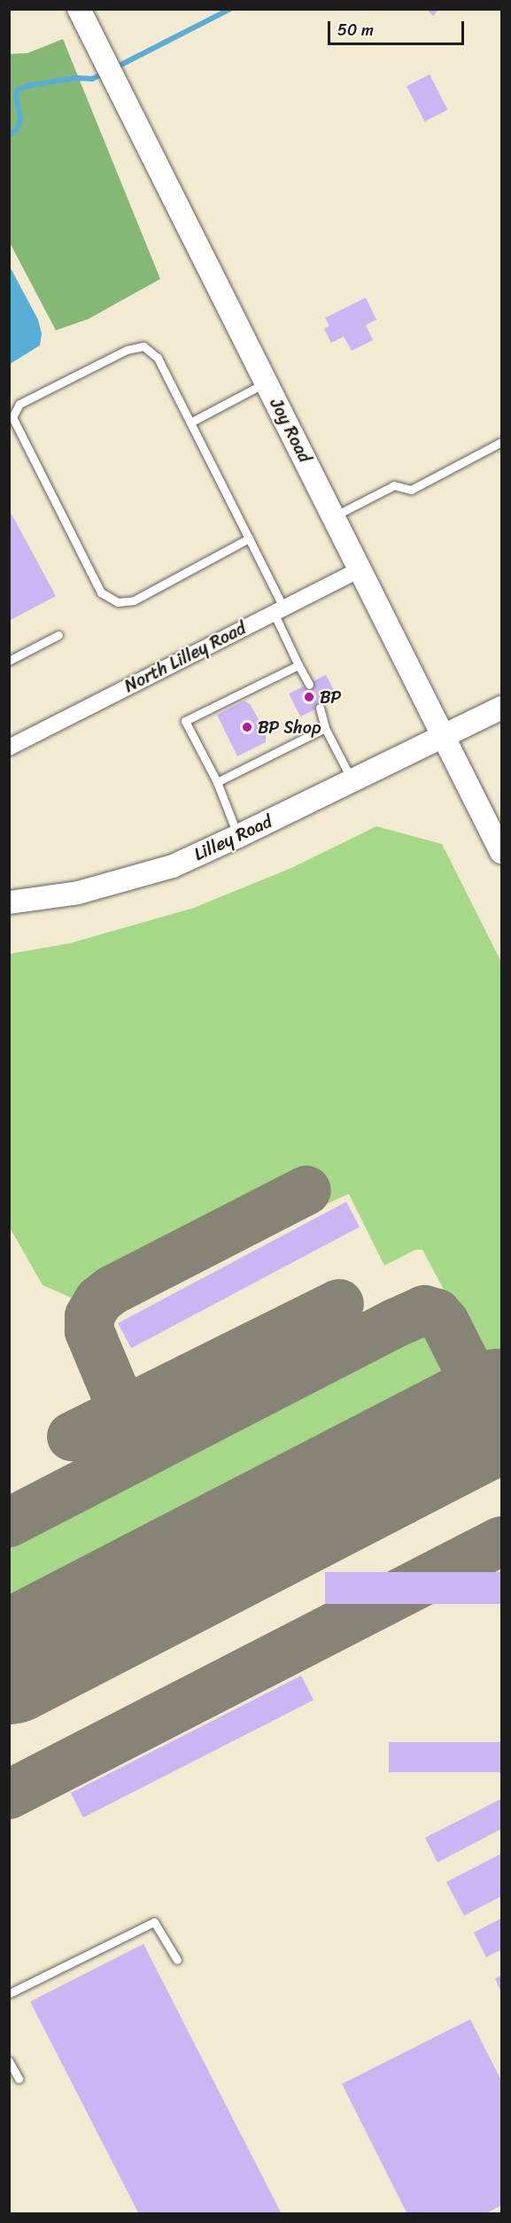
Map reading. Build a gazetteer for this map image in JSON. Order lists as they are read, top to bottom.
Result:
{
  "streets": {
    "street": ["Joy Road", "North Lilley Road", "Lilley Road"]
  },
  "crossings": [
    ["Joy Road", "North Lilley Road"],
    ["Joy Road", "Lilley Road"]
  ],
  "places": ["BP", "BP Shop"],
  "scale_bar": "50 m"
}
